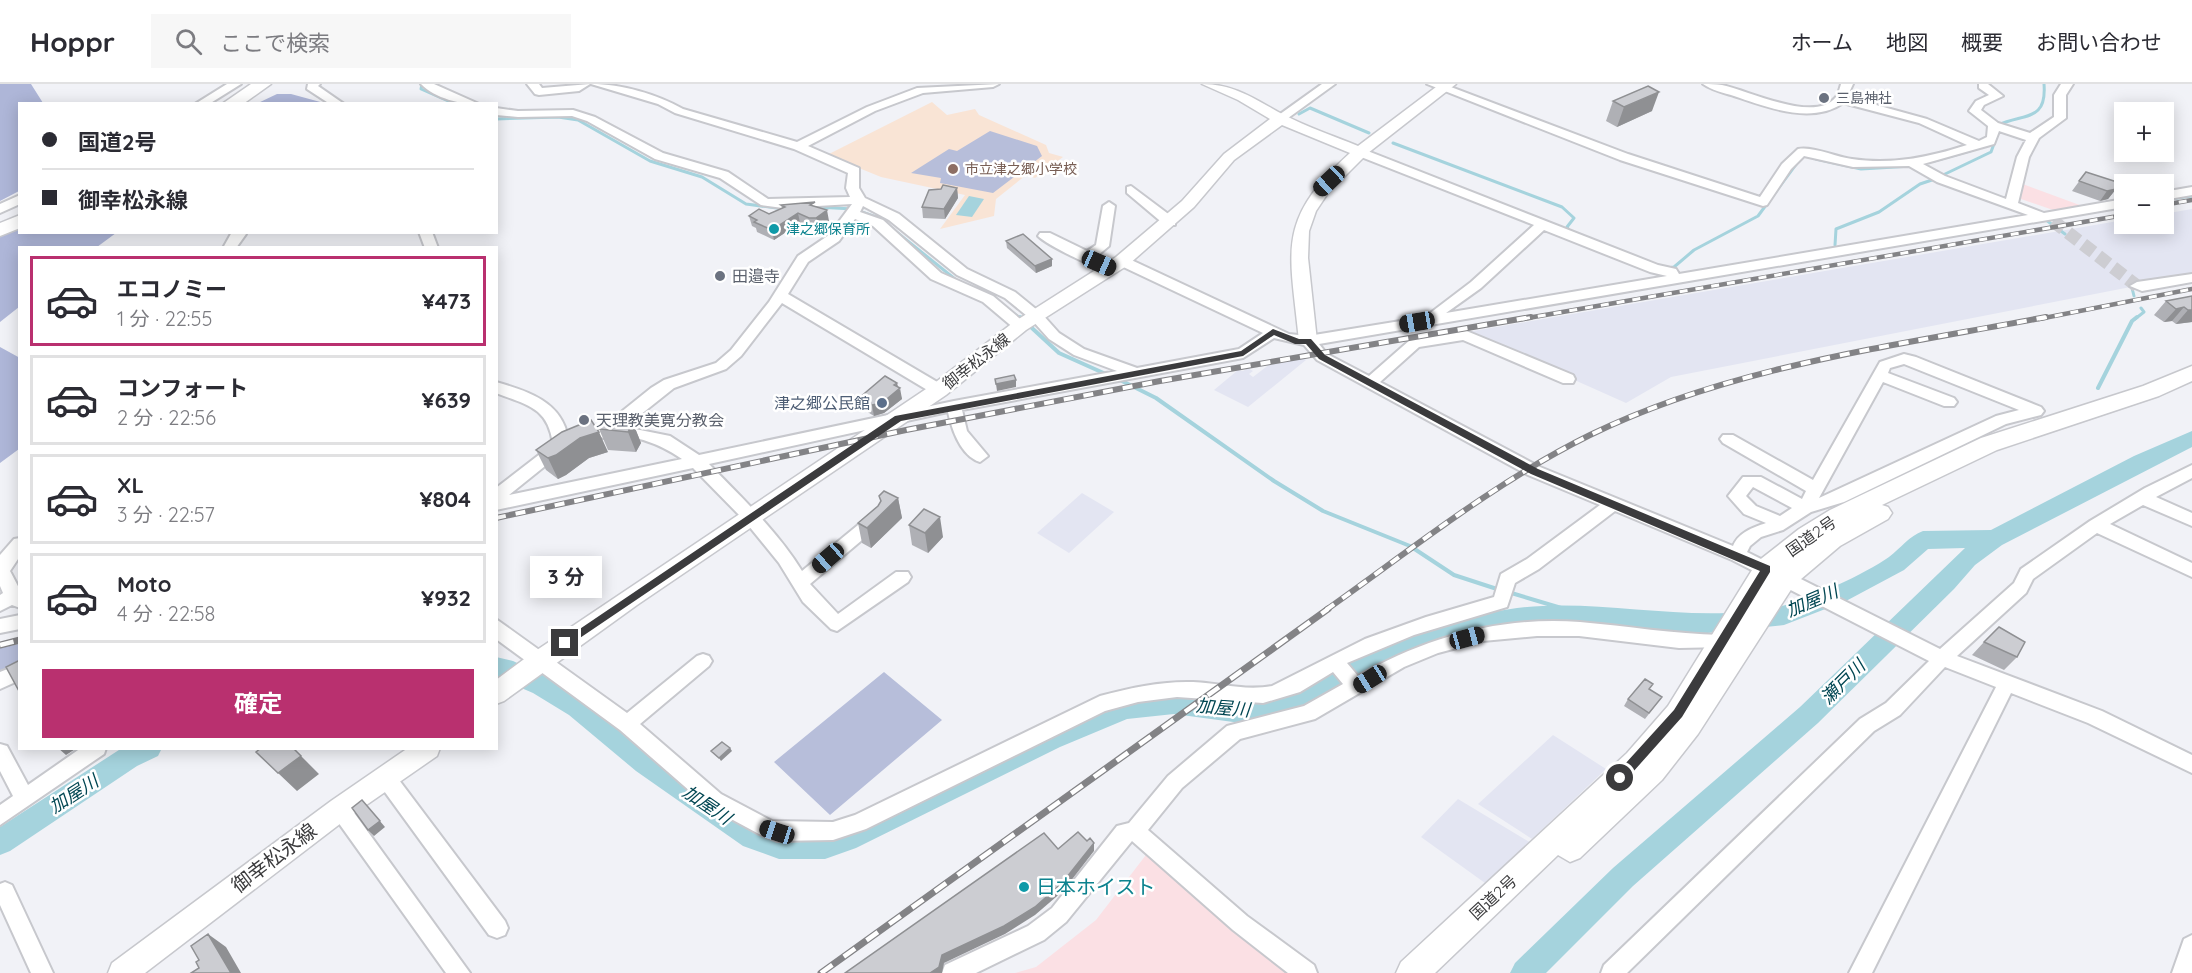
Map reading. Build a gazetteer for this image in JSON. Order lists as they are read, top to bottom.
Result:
{
  "streets": {
    "highway": ["国道2号"],
    "main road": ["御幸松永線"]
  },
  "water": ["加屋川", "瀬戸川"],
  "places": [
    "三島神社",
    "市立津之郷小学校",
    "津之郷保育所",
    "田邉寺",
    "津之郷公民館",
    "天理教美寛分教会",
    "日本ホイスト"
  ],
  "page": {
    "header": "Hoppr",
    "search": "ここで検索",
    "nav": [
      "ホーム",
      "地図",
      "概要",
      "お問い合わせ"
    ],
    "map_buttons": ["+", "−"],
    "banner": ["国道2号", "御幸松永線"],
    "list": [
      {
        "name": "エコノミー",
        "note": "1 分 · 22:55",
        "value": "¥473"
      },
      {
        "name": "コンフォート",
        "note": "2 分 · 22:56",
        "value": "¥639"
      },
      {
        "name": "XL",
        "note": "3 分 · 22:57",
        "value": "¥804"
      },
      {
        "name": "Moto",
        "note": "4 分 · 22:58",
        "value": "¥932"
      }
    ],
    "bubble": "3 分",
    "buttons": "確定"
  }
}
